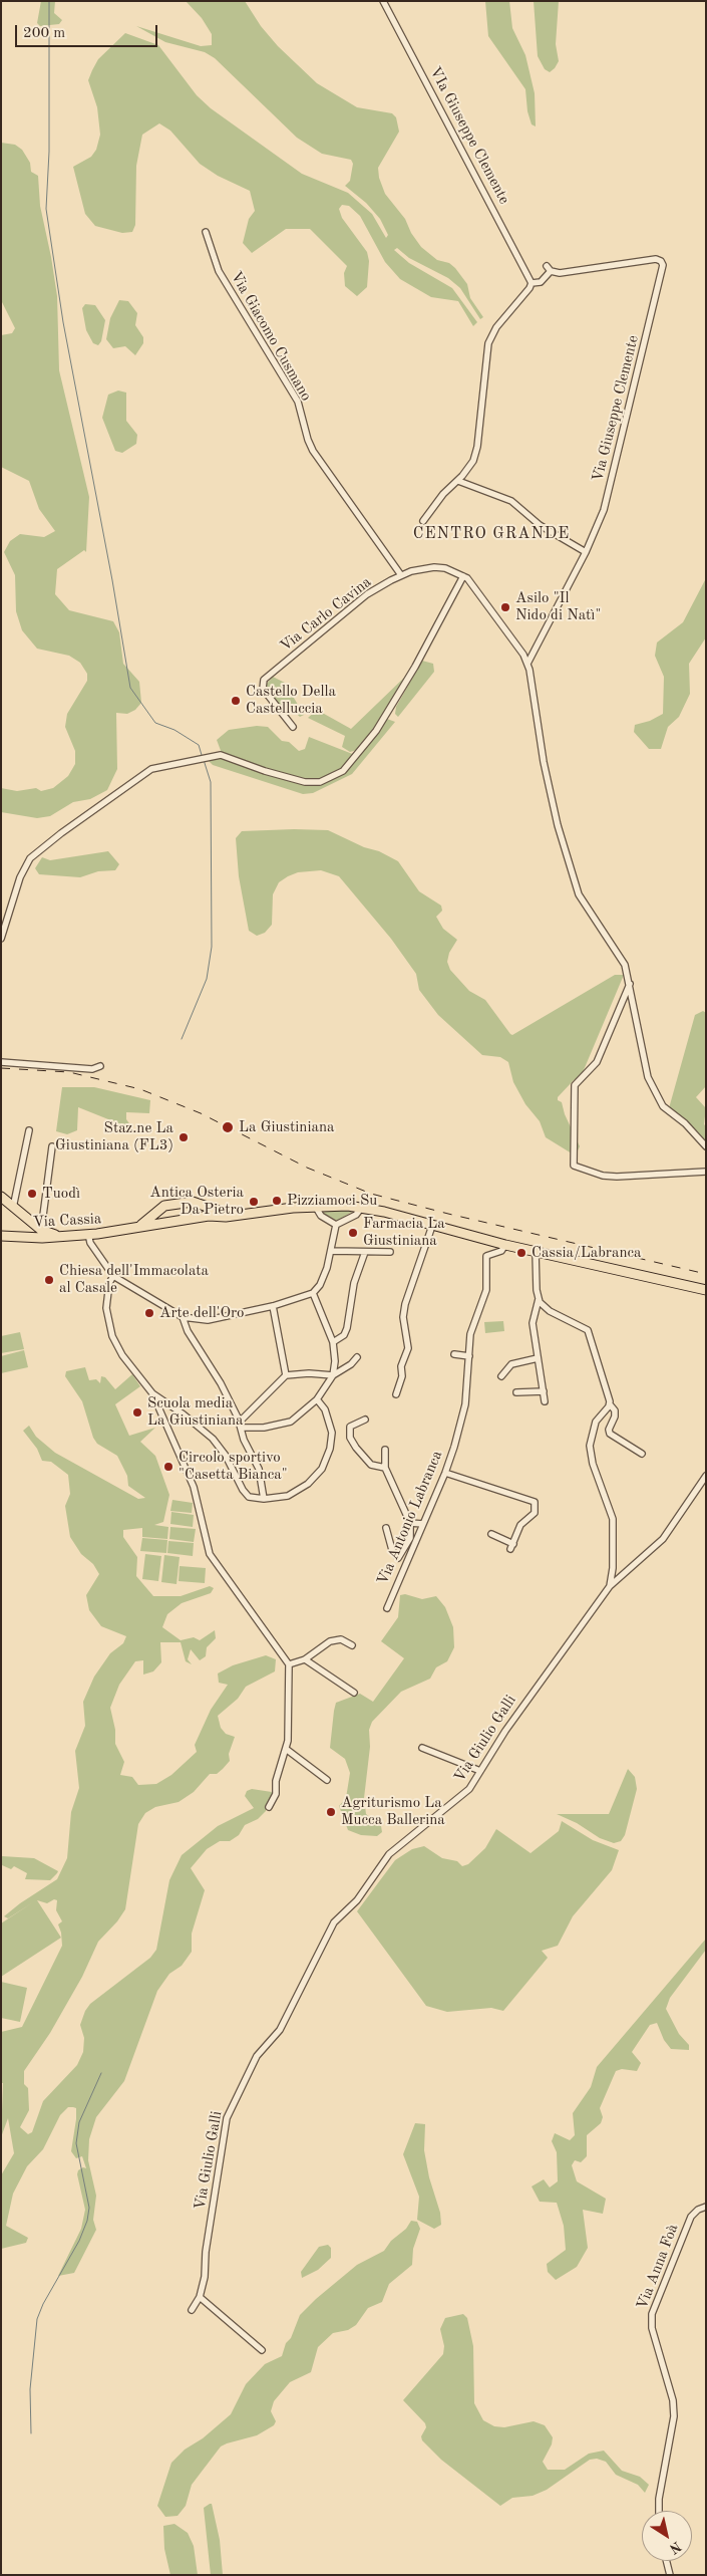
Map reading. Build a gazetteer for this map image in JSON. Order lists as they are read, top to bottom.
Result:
{
  "streets": {
    "main road": ["Via Cassia"],
    "street": [
      "VIa Giuseppe Clemente",
      "Via Giacomo Cusmano",
      "Via Giuseppe Clemente",
      "Via Carlo Cavina",
      "Via Antonio Labranca",
      "Via Giulio Galli",
      "Via Anna Foà"
    ]
  },
  "crossings": [
    ["VIa Giuseppe Clemente", "Via Giuseppe Clemente"],
    ["Via Giacomo Cusmano", "Via Carlo Cavina"],
    ["Via Cassia", "Via Antonio Labranca"]
  ],
  "districts": ["CENTRO GRANDE"],
  "places": [
    "Asilo \"Il Nido di Natì\"",
    "Castello Della Castelluccia",
    "La Giustiniana",
    "Staz.ne La Giustiniana (FL3)",
    "Tuodì",
    "Pizziamoci Su",
    "Antica Osteria Da Pietro",
    "Farmacia La Giustiniana",
    "Cassia/Labranca",
    "Chiesa dell'Immacolata al Casale",
    "Arte dell'Oro",
    "Scuola media La Giustiniana",
    "Circolo sportivo \"Casetta Bianca\"",
    "Agriturismo La Mucca Ballerina"
  ],
  "scale_bar": "200 m",
  "north": "bottom right"
}
